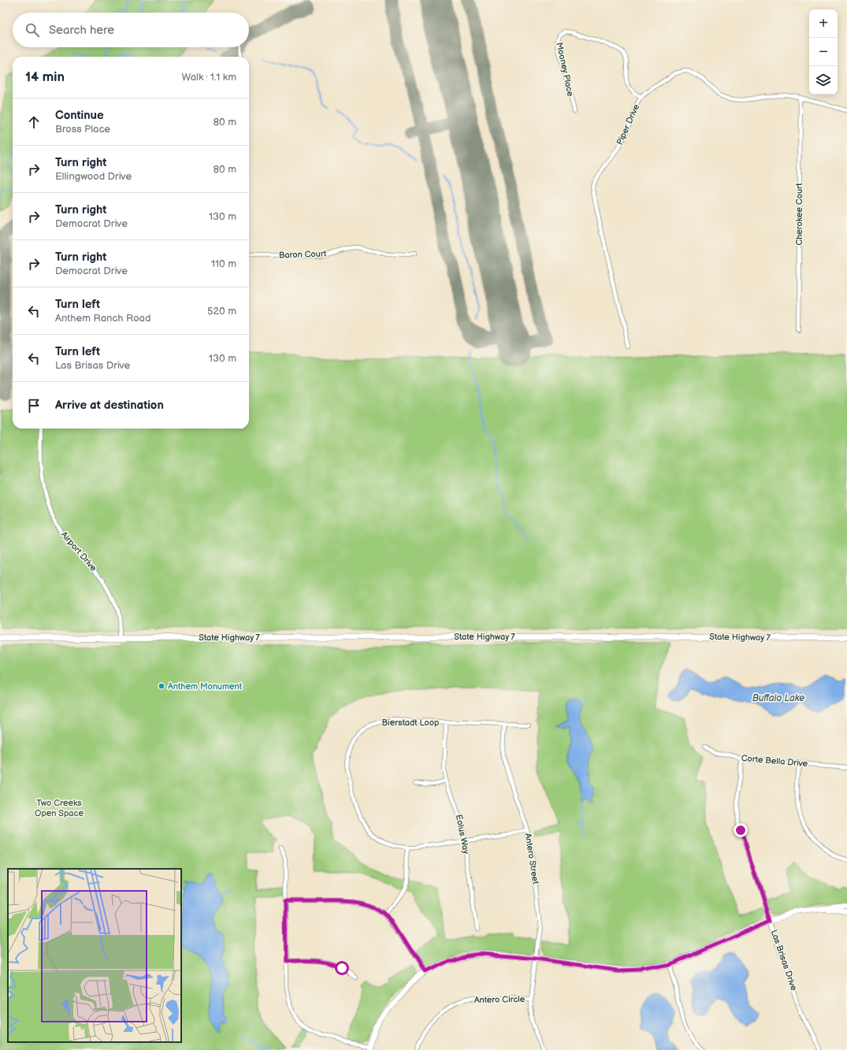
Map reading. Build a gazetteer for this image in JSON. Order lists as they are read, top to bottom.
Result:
{
  "streets": {
    "main road": ["State Highway 7"],
    "street": [
      "Mooney Place",
      "Piper Drive",
      "Cherokee Court",
      "Baron Court",
      "Airport Drive",
      "Bierstadt Loop",
      "Corte Bella Drive",
      "Eolus Way",
      "Antero Street",
      "Las Brisas Drive",
      "Antero Circle"
    ]
  },
  "crossings": [
    ["Mooney Place", "Piper Drive"],
    ["Piper Drive", "Cherokee Court"],
    ["Airport Drive", "State Highway 7"],
    ["Bierstadt Loop", "Eolus Way"],
    ["Bierstadt Loop", "Antero Street"],
    ["Corte Bella Drive", "Las Brisas Drive"],
    ["Antero Street", "Antero Circle"]
  ],
  "water": ["Buffalo Lake"],
  "parks": ["Two Creeks Open Space"],
  "places": ["Anthem Monument"],
  "page": {
    "map_buttons": ["+", "−"],
    "search": "Search here",
    "heading": ["14 min", "Walk · 1.1 km"],
    "list": [
      ["Continue", "Bross Place", "80 m"],
      ["Turn right", "Ellingwood Drive", "80 m"],
      ["Turn right", "Democrat Drive", "130 m"],
      ["Turn right", "Democrat Drive", "110 m"],
      ["Turn left", "Anthem Ranch Road", "520 m"],
      ["Turn left", "Las Brisas Drive", "130 m"],
      "Arrive at destination"
    ]
  }
}
